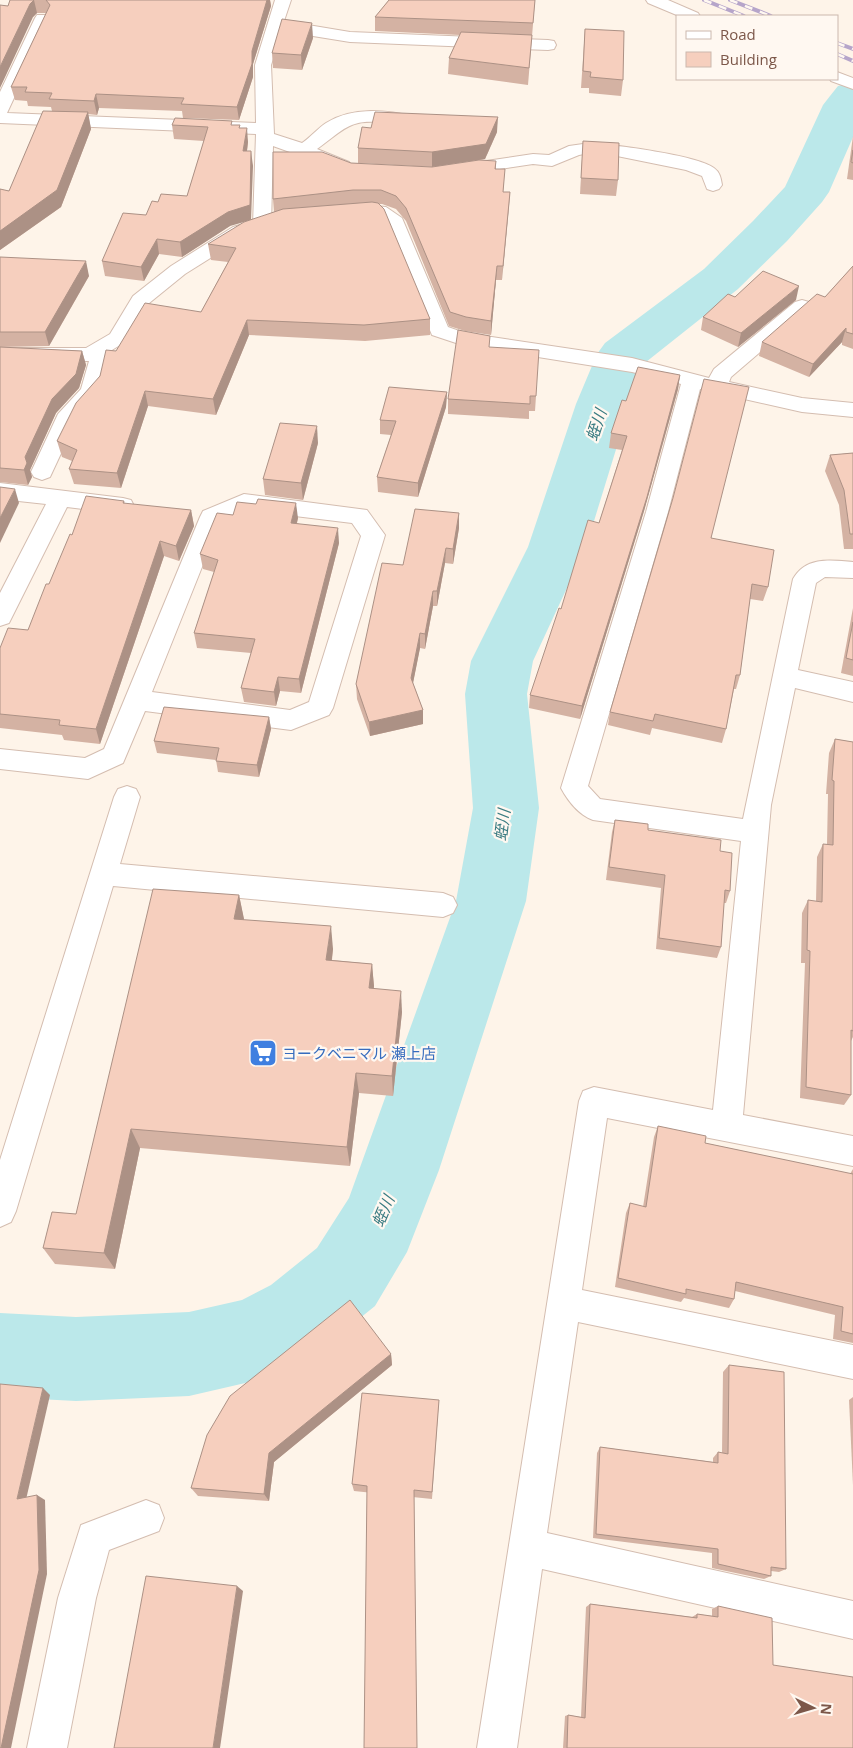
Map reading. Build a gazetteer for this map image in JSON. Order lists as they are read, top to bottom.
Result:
{
  "water": ["蛭川"],
  "places": {
    "supermarket": ["ヨークベニマル 瀬上店"]
  },
  "legend": ["Road", "Building"],
  "north": "right"
}
